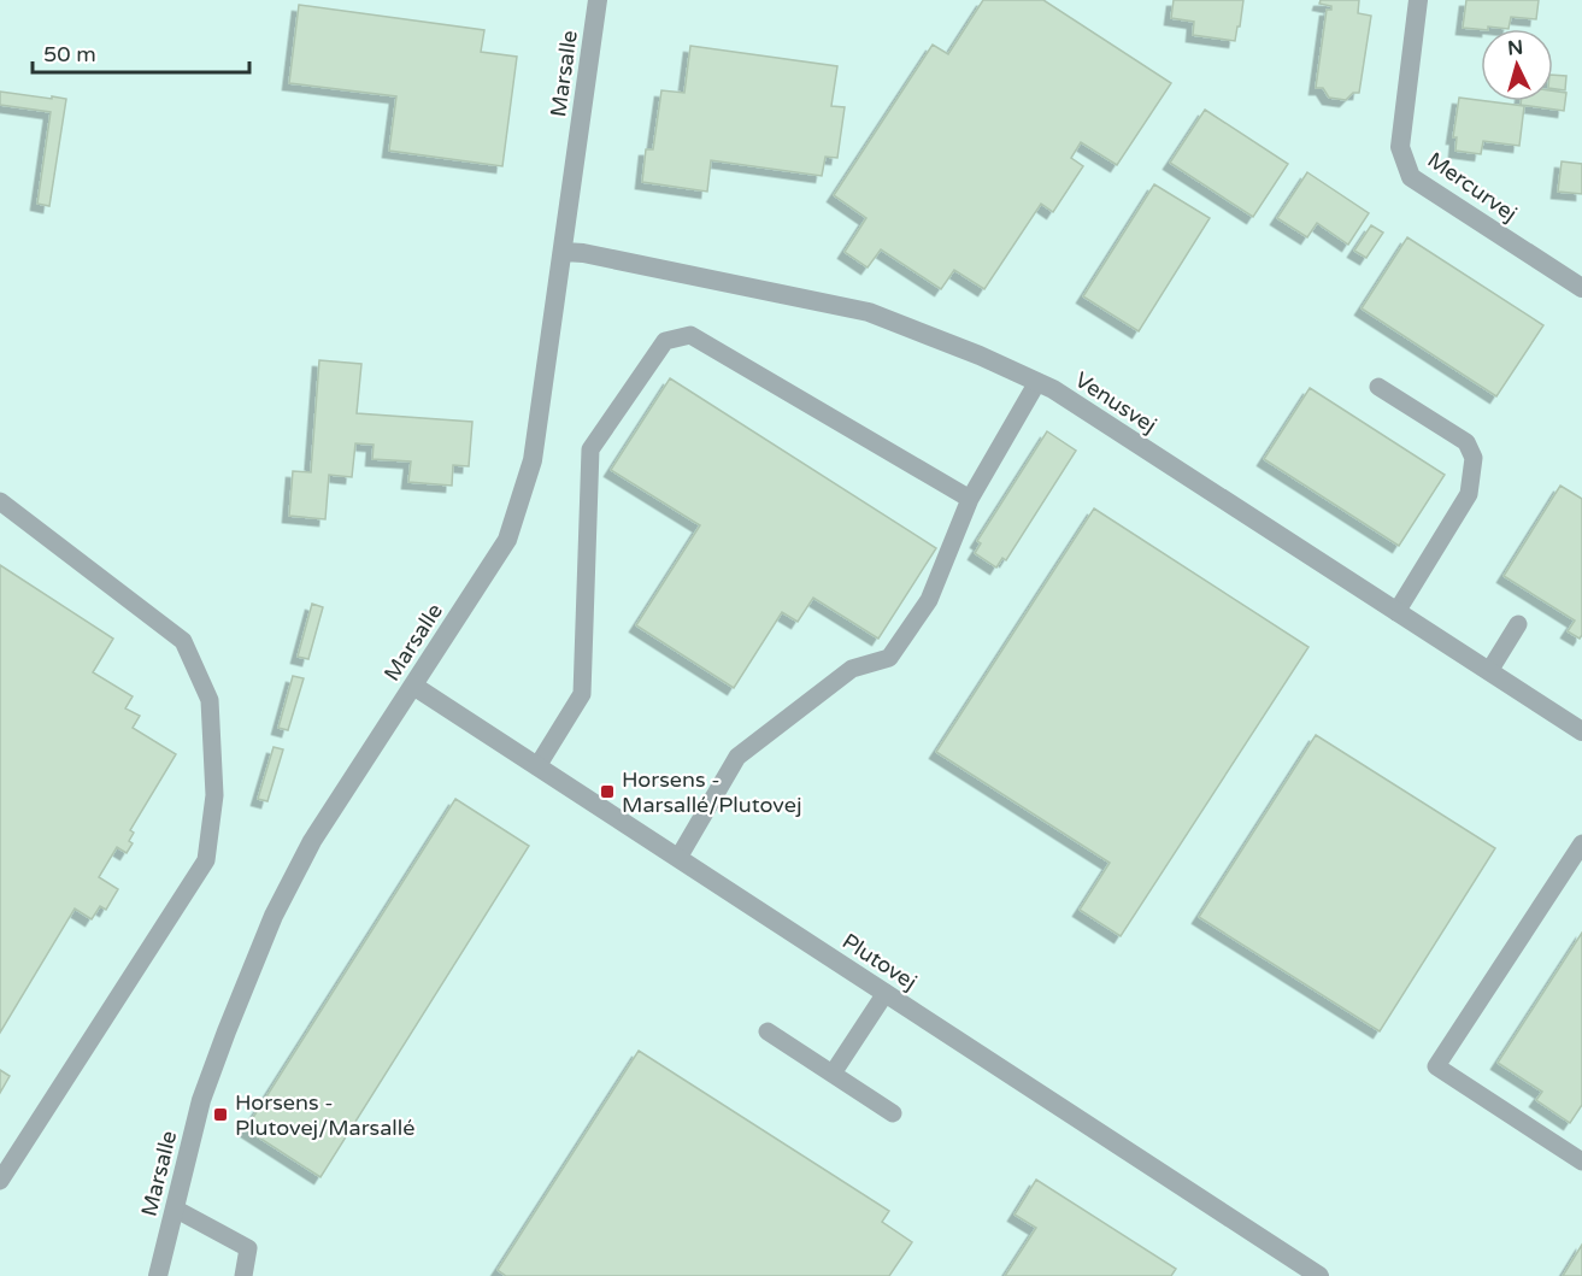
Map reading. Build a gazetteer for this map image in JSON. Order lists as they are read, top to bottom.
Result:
{
  "streets": {
    "street": [
      "Marsalle",
      "Mercurvej",
      "Venusvej",
      "Plutovej"
    ]
  },
  "crossings": [
    ["Marsalle", "Venusvej"],
    ["Marsalle", "Plutovej"]
  ],
  "places": {
    "transit": ["Horsens - Marsallé/Plutovej", "Horsens - Plutovej/Marsallé"]
  },
  "scale_bar": "50 m",
  "north": "top"
}
